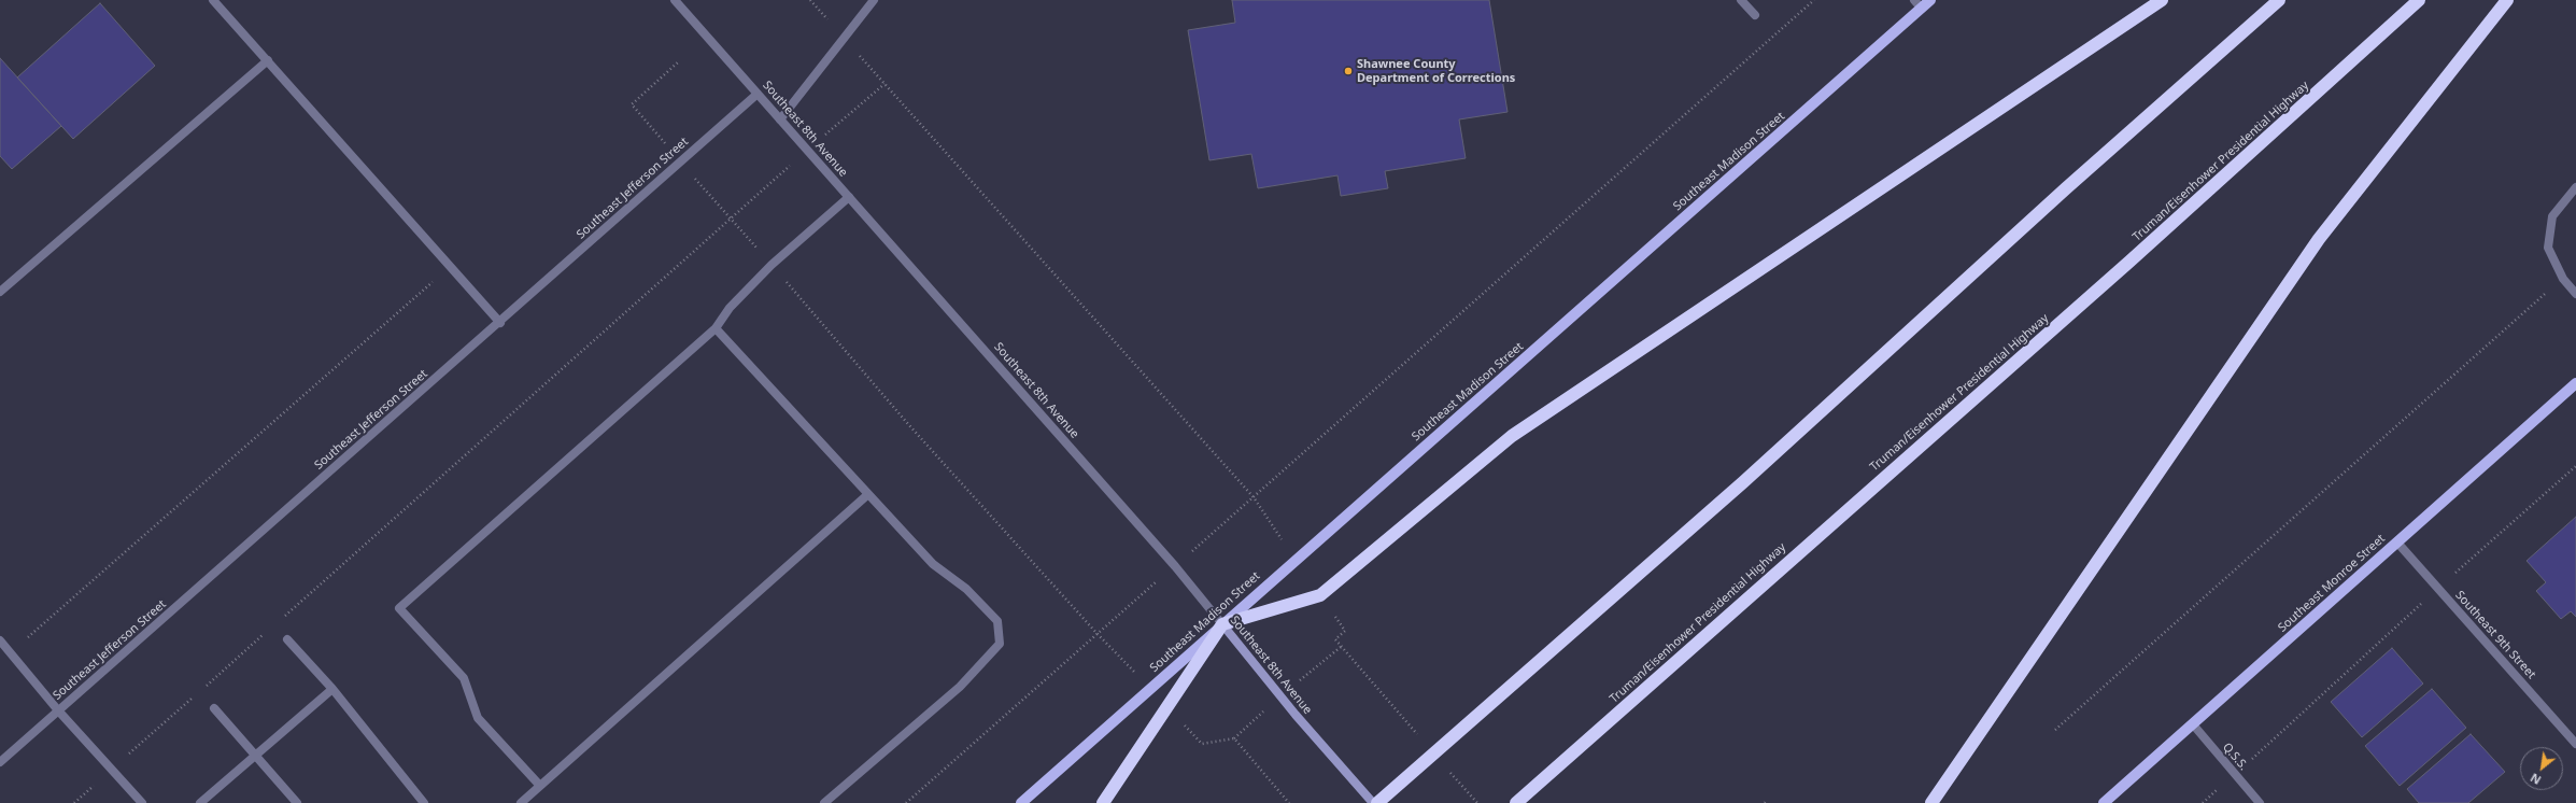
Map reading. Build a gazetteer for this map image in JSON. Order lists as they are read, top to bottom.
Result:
{
  "streets": {
    "highway": ["Truman/Eisenhower Presidential Highway"],
    "main road": ["Southeast 8th Avenue", "Southeast Madison Street", "Southeast Monroe Street"],
    "street": ["Southeast Jefferson Street", "Southeast 9th Street", "Q.S.S."]
  },
  "crossings": [
    ["Southeast 8th Avenue", "Southeast Madison Street"],
    ["Southeast 8th Avenue", "Southeast Jefferson Street"],
    ["Southeast Monroe Street", "Southeast 9th Street"],
    ["Southeast Monroe Street", "Q.S.S."]
  ],
  "places": ["Shawnee County Department of Corrections"],
  "north": "bottom left"
}
